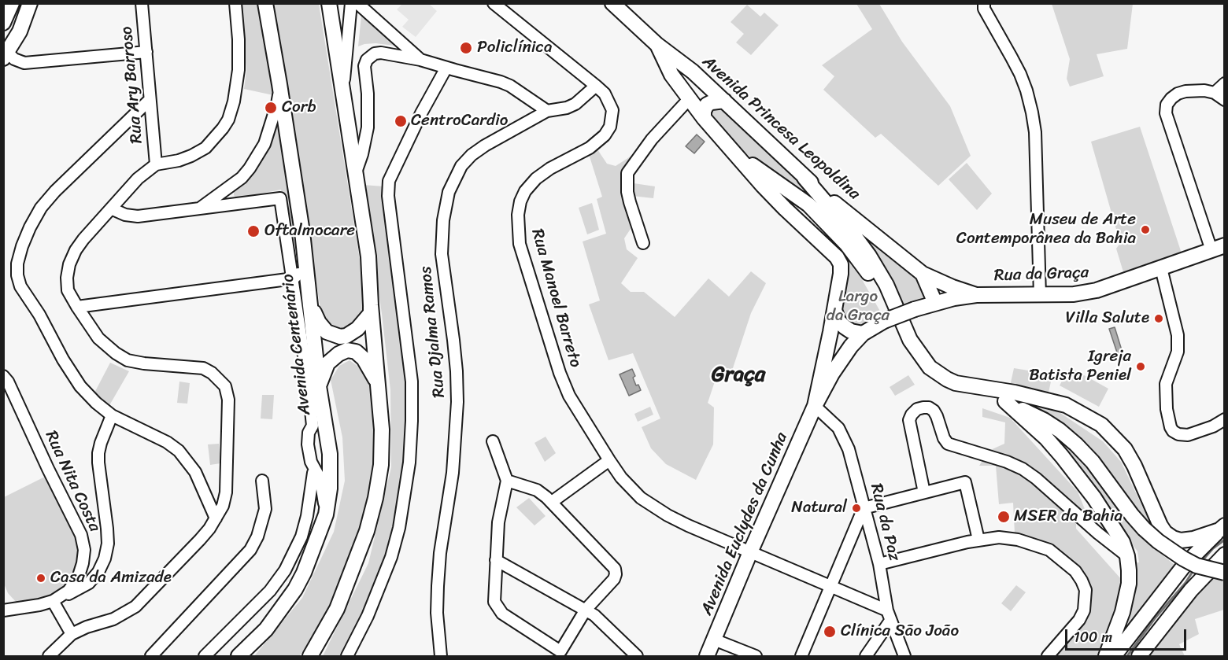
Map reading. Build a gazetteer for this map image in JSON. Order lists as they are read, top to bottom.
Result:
{
  "streets": {
    "main road": [
      "Avenida Princesa Leopoldina",
      "Rua da Graça",
      "Avenida Centenário",
      "Avenida Euclydes da Cunha"
    ],
    "street": [
      "Rua Ary Barroso",
      "Rua Manoel Barreto",
      "Rua Djalma Ramos",
      "Rua Nita Costa",
      "Rua da Paz"
    ]
  },
  "crossings": [
    ["Avenida Princesa Leopoldina", "Rua da Graça"],
    ["Rua Manoel Barreto", "Rua Djalma Ramos"],
    ["Rua Manoel Barreto", "Rua da Paz"],
    ["Rua Manoel Barreto", "Avenida Euclydes da Cunha"],
    ["Rua da Paz", "Avenida Euclydes da Cunha"]
  ],
  "districts": ["Graça"],
  "parks": ["Largo da Graça"],
  "places": [
    "Policlínica",
    "Corb",
    "CentroCardio",
    "Museu de Arte Contemporânea da Bahia",
    "Oftalmocare",
    "Villa Salute",
    "Igreja Batista Peniel",
    "Natural",
    "MSER da Bahia",
    "Casa da Amizade",
    "Clínica São João"
  ],
  "scale_bar": "100 m"
}
